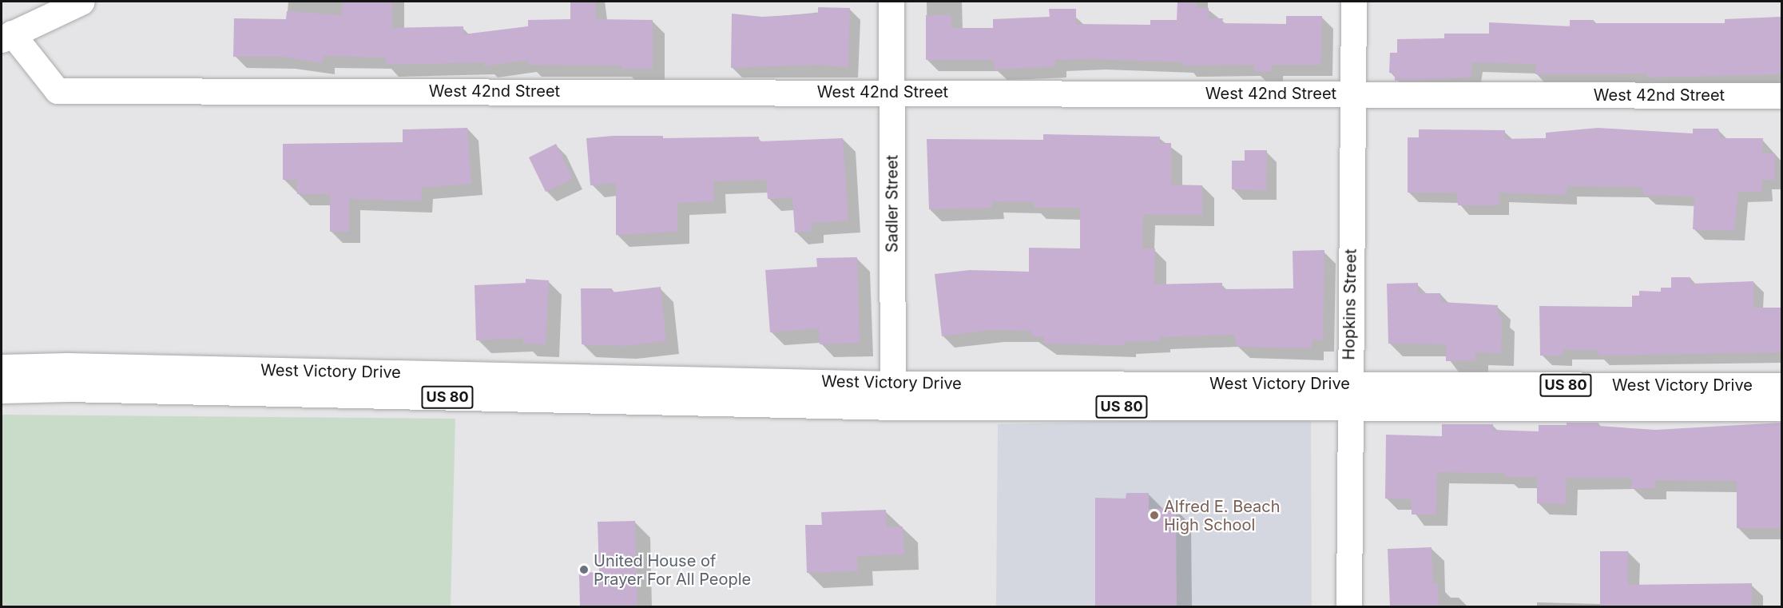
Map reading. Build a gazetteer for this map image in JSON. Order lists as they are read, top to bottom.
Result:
{
  "streets": {
    "main road": ["West Victory Drive", "US 80"],
    "street": ["West 42nd Street", "Sadler Street", "Hopkins Street"]
  },
  "crossings": [
    ["West 42nd Street", "Sadler Street"],
    ["West 42nd Street", "Hopkins Street"],
    ["Sadler Street", "West Victory Drive"],
    ["Hopkins Street", "West Victory Drive"]
  ],
  "places": ["Alfred E. Beach High School", "United House of Prayer For All People"]
}
